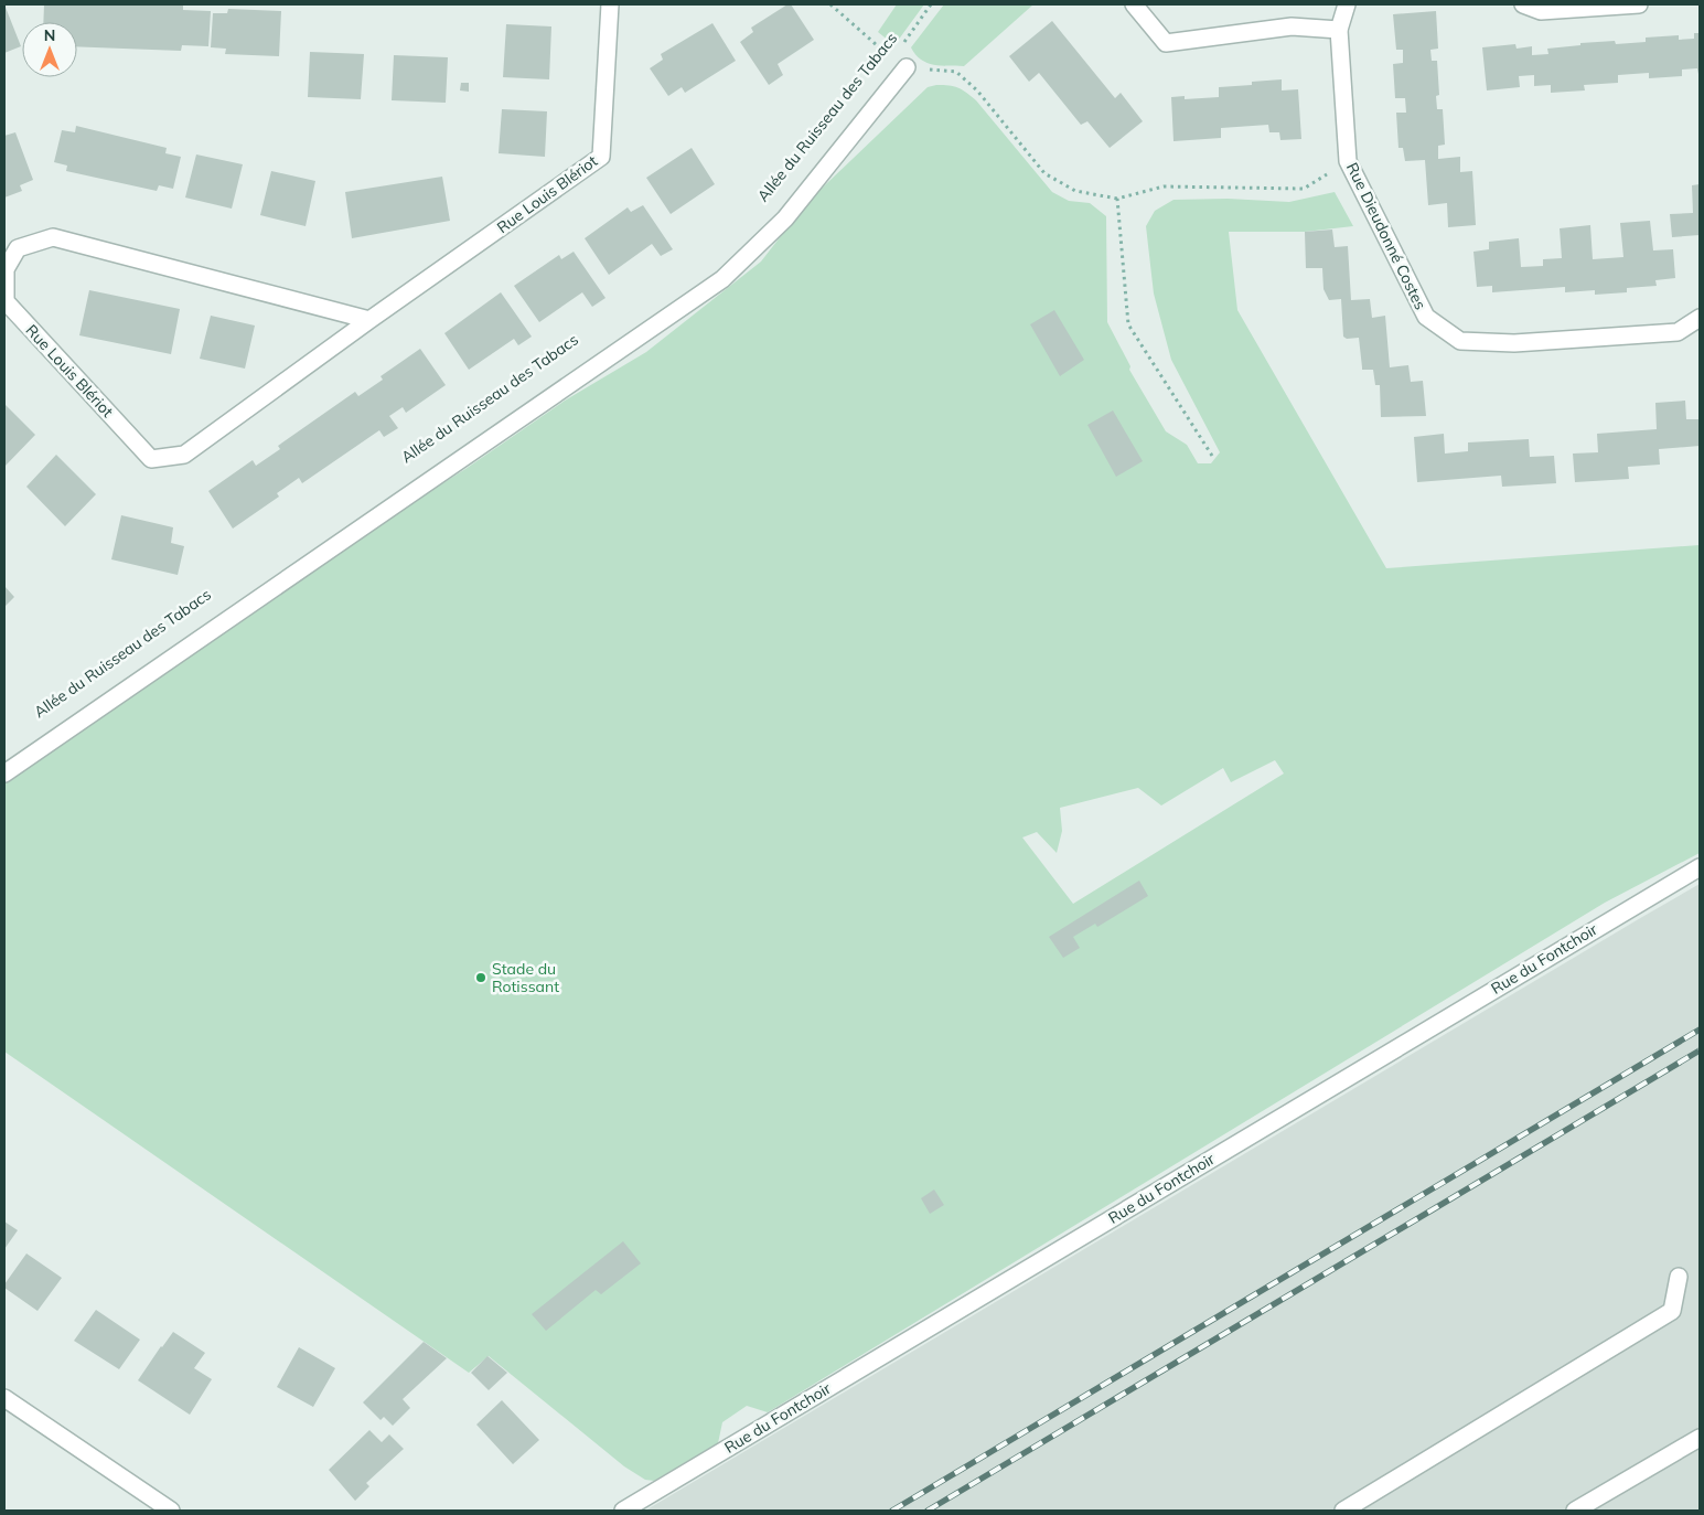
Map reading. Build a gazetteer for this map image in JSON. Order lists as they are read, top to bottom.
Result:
{
  "streets": {
    "street": ["Rue Louis Blériot", "Rue Dieudonné Costes", "Rue du Fontchoir"],
    "path": ["Allée du Ruisseau des Tabacs"]
  },
  "places": ["Stade du Rotissant"],
  "north": "top"
}
